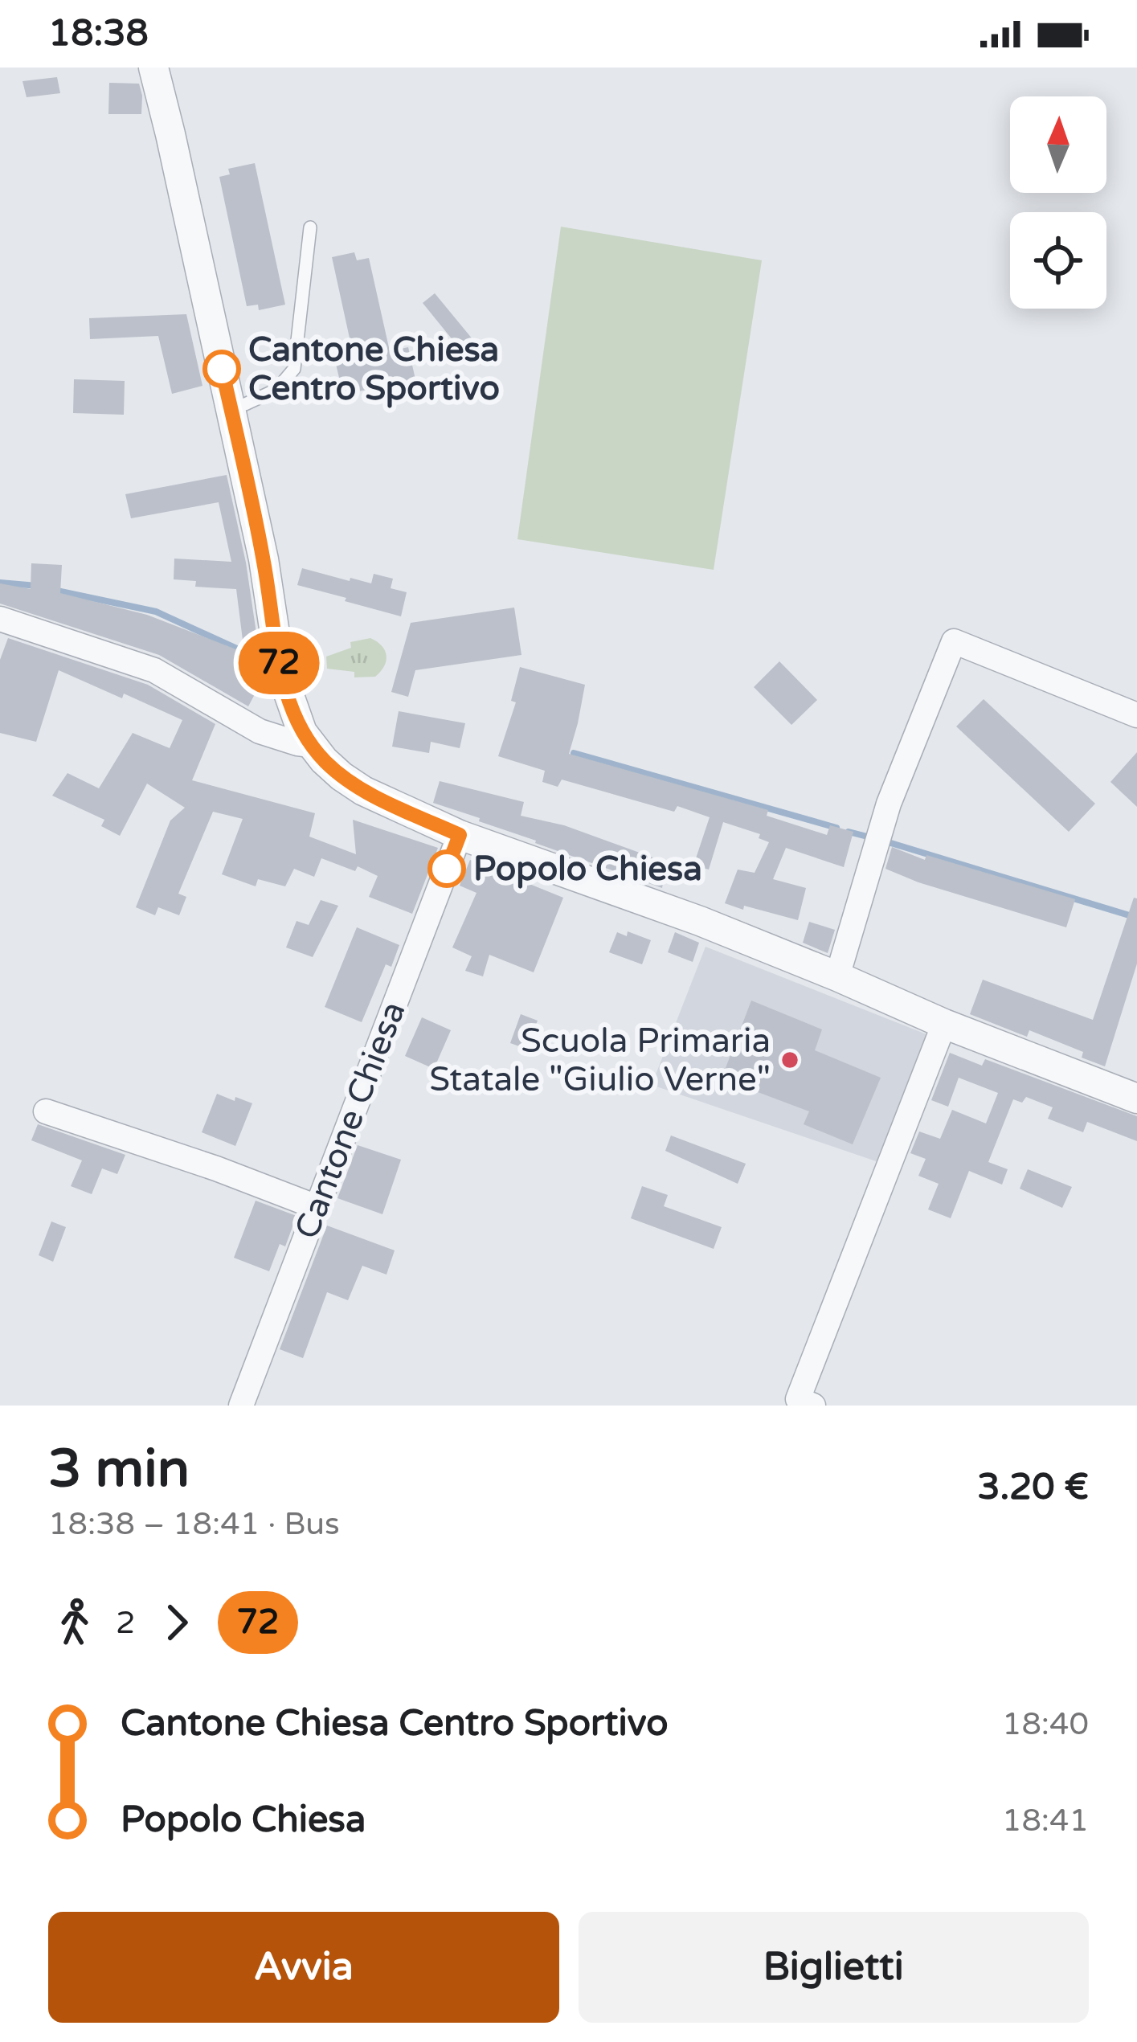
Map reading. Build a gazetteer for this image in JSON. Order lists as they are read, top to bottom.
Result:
{
  "streets": {
    "street": ["Cantone Chiesa"]
  },
  "places": ["Cantone Chiesa Centro Sportivo", "Popolo Chiesa", "Scuola Primaria Statale \"Giulio Verne\""],
  "lines": ["bus line 72"],
  "north": "top",
  "page": {
    "status": "18:38",
    "on_map": "72",
    "heading": ["3 min", "18:38 – 18:41 · Bus", "3.20 €"],
    "legs": ["2", "72"],
    "list": [
      {
        "name": "Cantone Chiesa Centro Sportivo",
        "value": "18:40"
      },
      {
        "name": "Popolo Chiesa",
        "value": "18:41"
      }
    ],
    "buttons": ["Avvia", "Biglietti"]
  }
}
